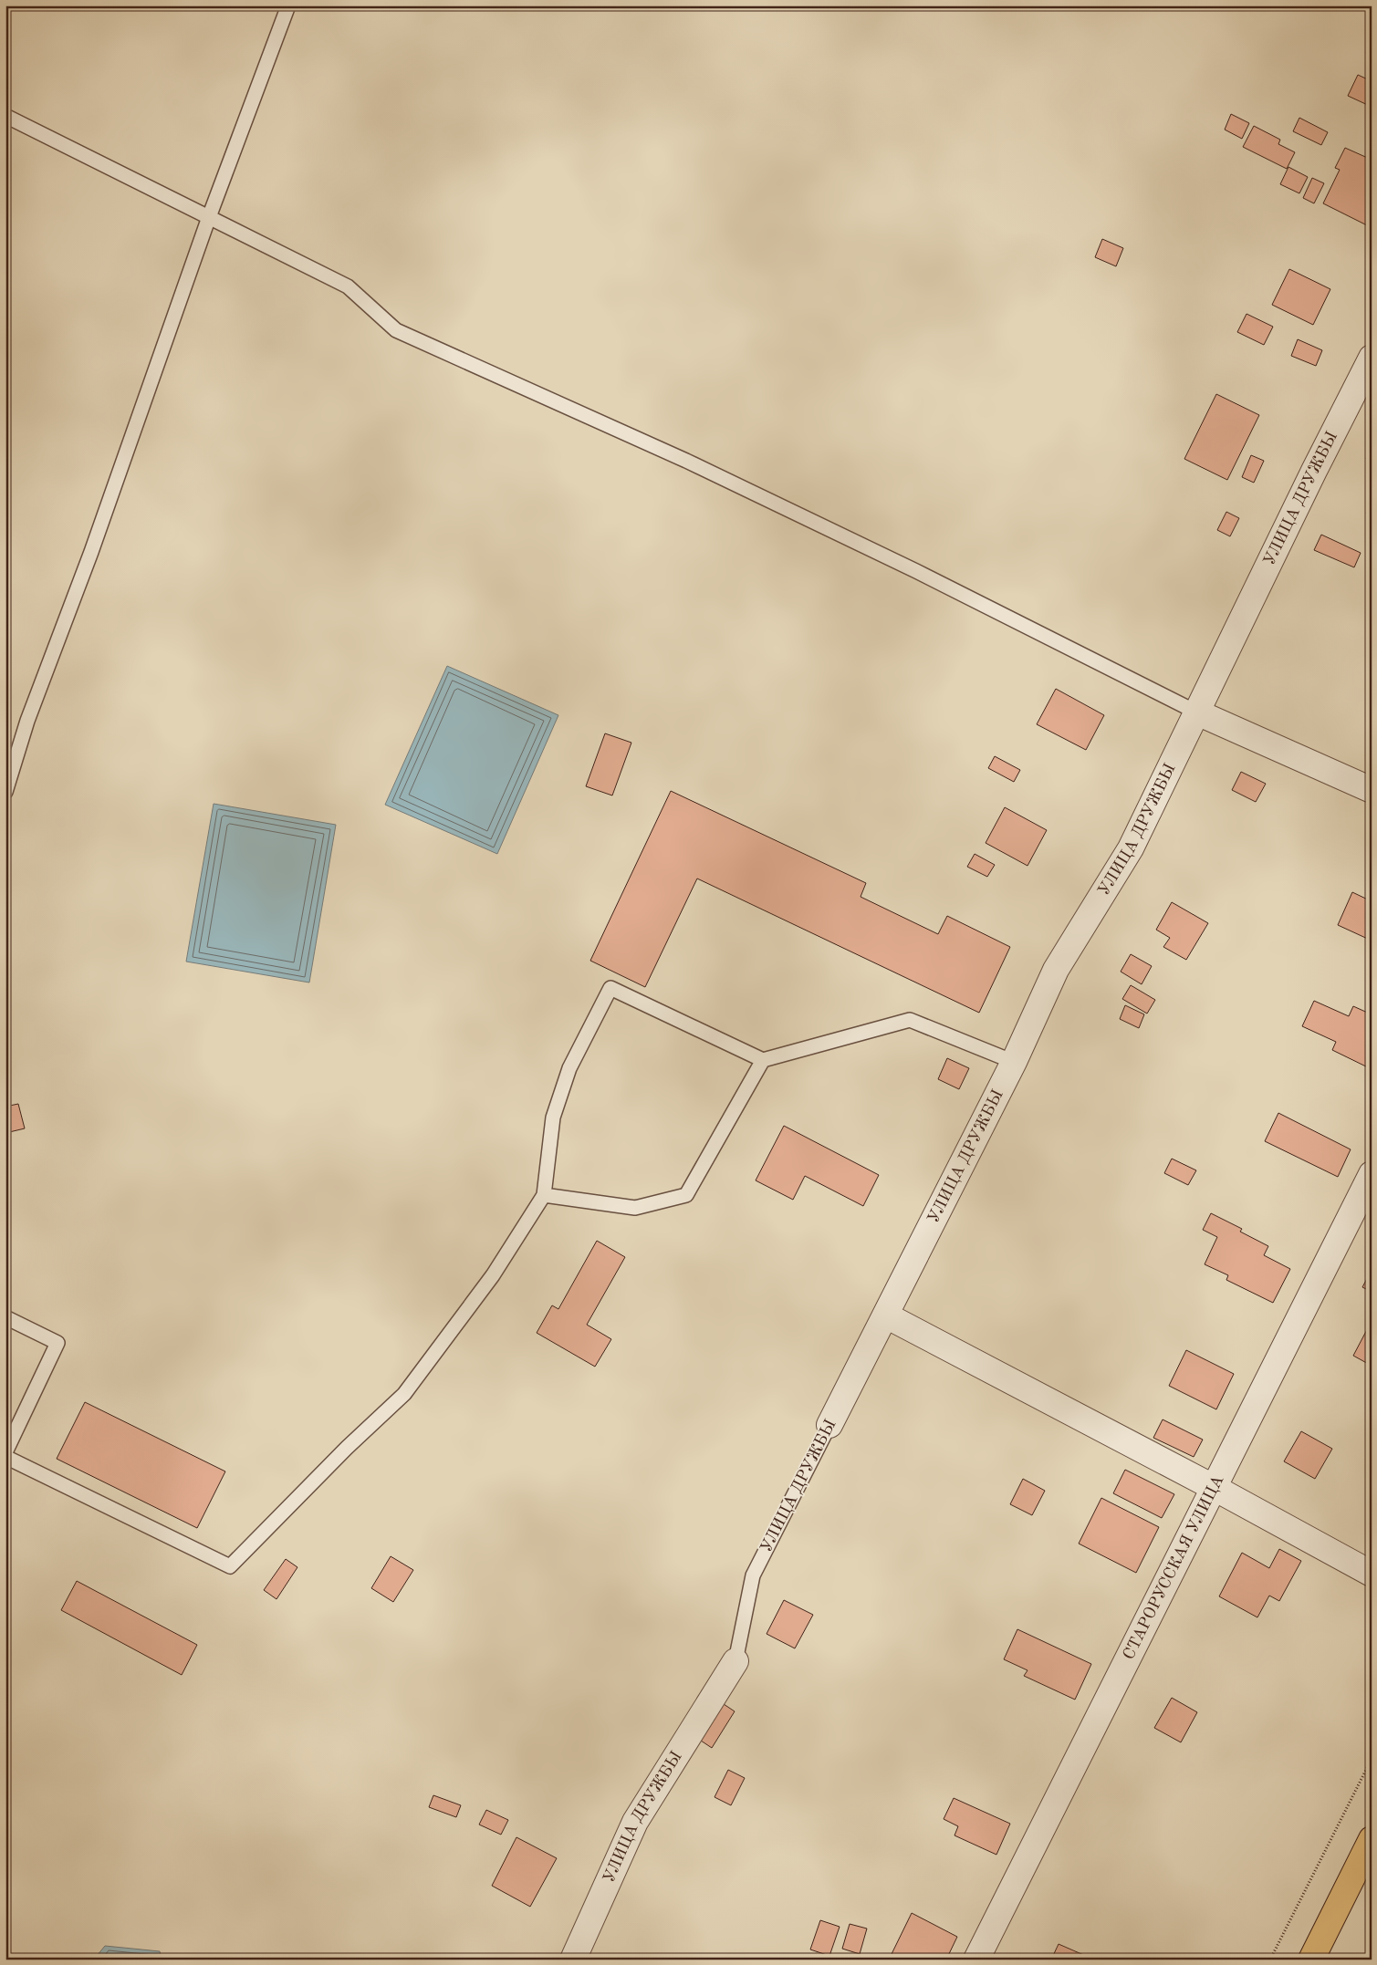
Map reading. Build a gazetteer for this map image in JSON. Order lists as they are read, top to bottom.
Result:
{
  "streets": {
    "street": ["УЛИЦА ДРУЖБЫ", "СТАРОРУССКАЯ УЛИЦА"]
  }
}
